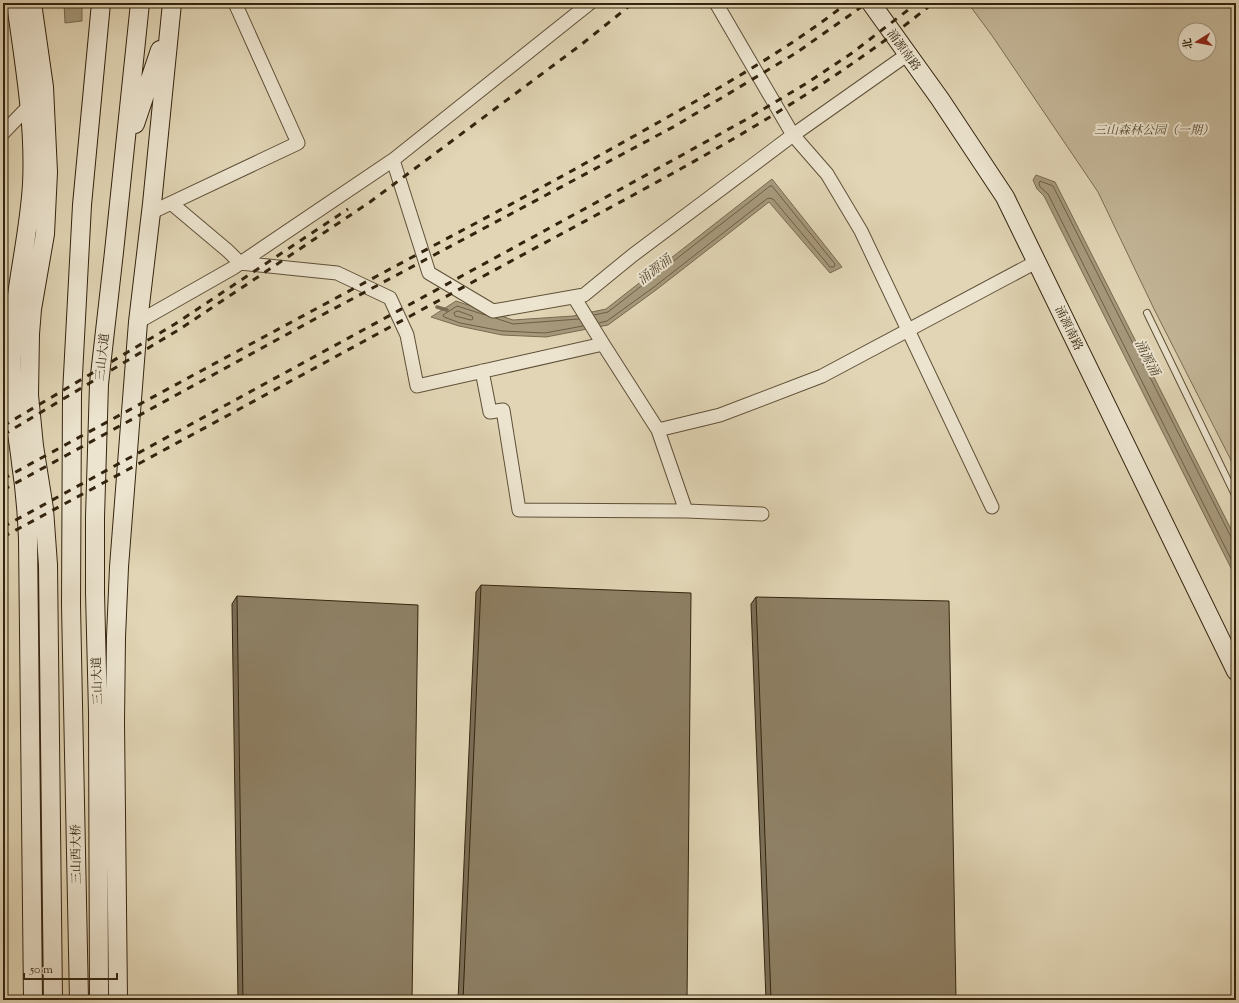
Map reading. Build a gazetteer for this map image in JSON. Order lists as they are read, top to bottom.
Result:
{
  "streets": {
    "main road": ["涌源南路", "三山大道", "三山西大桥"]
  },
  "crossings": [
    ["三山大道", "三山西大桥"]
  ],
  "water": ["涌源涌"],
  "parks": ["三山森林公园（一期）"],
  "scale_bar": "50 m",
  "north": "left"
}
